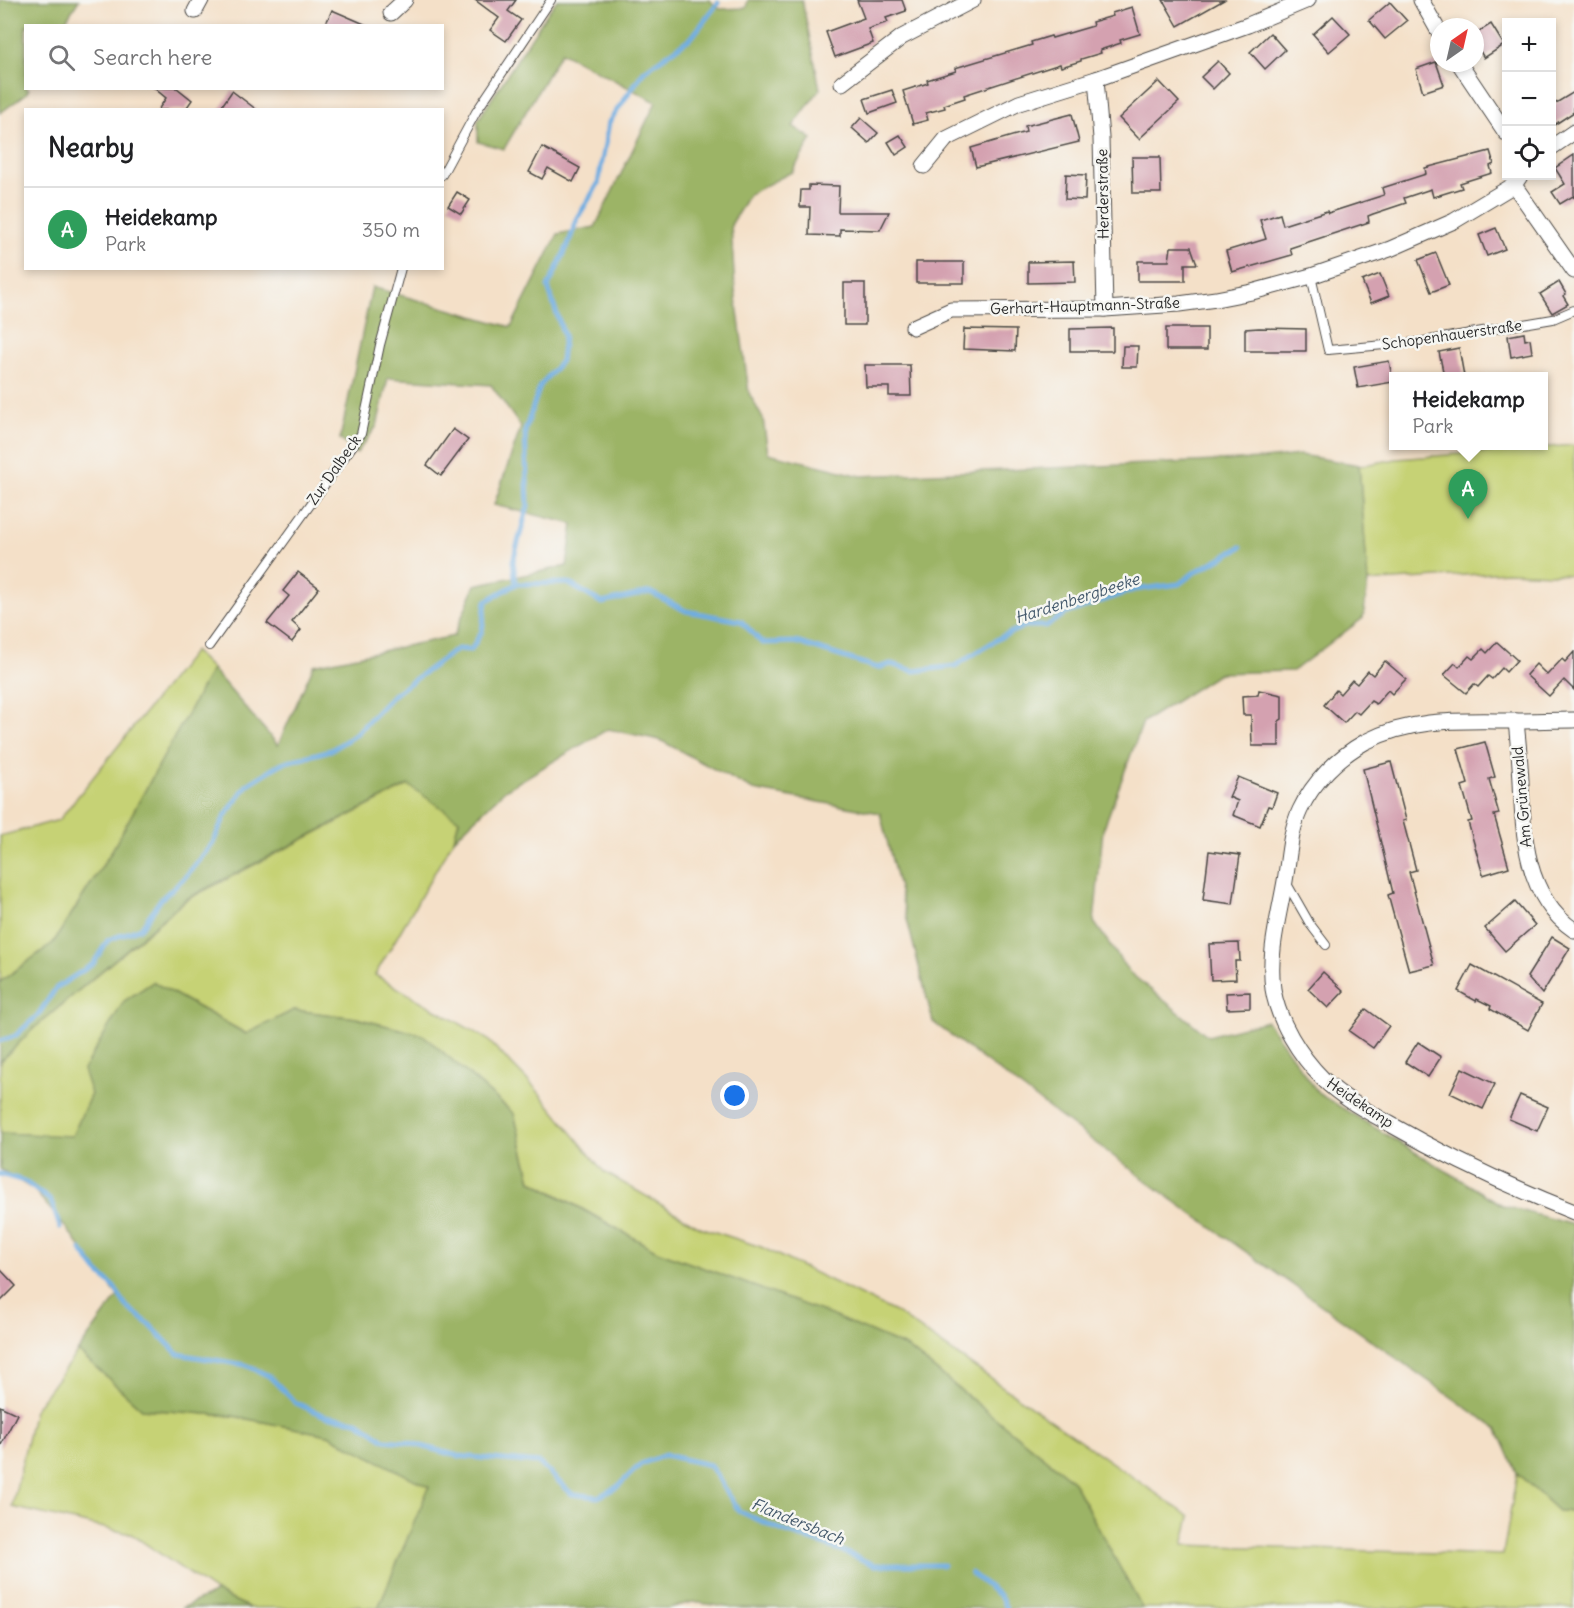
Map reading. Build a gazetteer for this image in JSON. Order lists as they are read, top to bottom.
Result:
{
  "streets": {
    "street": [
      "Herderstraße",
      "Gerhart-Hauptmann-Straße",
      "Am Grünewald",
      "Heidekamp"
    ],
    "lane": ["Schopenhauerstraße", "Zur Dalbeck"]
  },
  "crossings": [
    ["Herderstraße", "Gerhart-Hauptmann-Straße"],
    ["Gerhart-Hauptmann-Straße", "Schopenhauerstraße"],
    ["Am Grünewald", "Heidekamp"]
  ],
  "water": ["Hardenbergbeeke", "Flandersbach"],
  "north": "top right",
  "page": {
    "map_buttons": ["+", "−"],
    "search": "Search here",
    "heading": "Nearby",
    "list": [
      {
        "mark": "A",
        "name": "Heidekamp",
        "note": "Park",
        "value": "350 m"
      }
    ],
    "popup": ["Heidekamp", "Park"],
    "pins": "A"
  }
}
